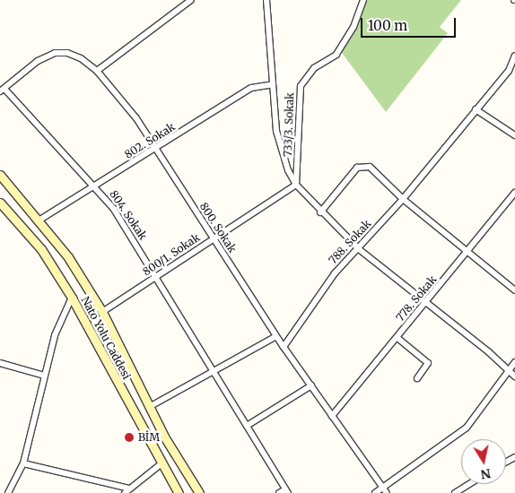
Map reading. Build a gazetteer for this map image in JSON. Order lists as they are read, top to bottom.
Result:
{
  "streets": {
    "main road": ["Nato Yolu Caddesi"],
    "street": [
      "733/3. Sokak",
      "802. Sokak",
      "804. Sokak",
      "800. Sokak",
      "788. Sokak",
      "800/1. Sokak",
      "778. Sokak"
    ]
  },
  "crossings": [
    ["733/3. Sokak", "800/1. Sokak"],
    ["802. Sokak", "804. Sokak"],
    ["802. Sokak", "800. Sokak"],
    ["802. Sokak", "Nato Yolu Caddesi"],
    ["804. Sokak", "800. Sokak"],
    ["804. Sokak", "800/1. Sokak"],
    ["800. Sokak", "788. Sokak"],
    ["800. Sokak", "800/1. Sokak"],
    ["800. Sokak", "778. Sokak"],
    ["800/1. Sokak", "Nato Yolu Caddesi"]
  ],
  "places": ["BİM"],
  "scale_bar": "100 m",
  "north": "bottom"
}
